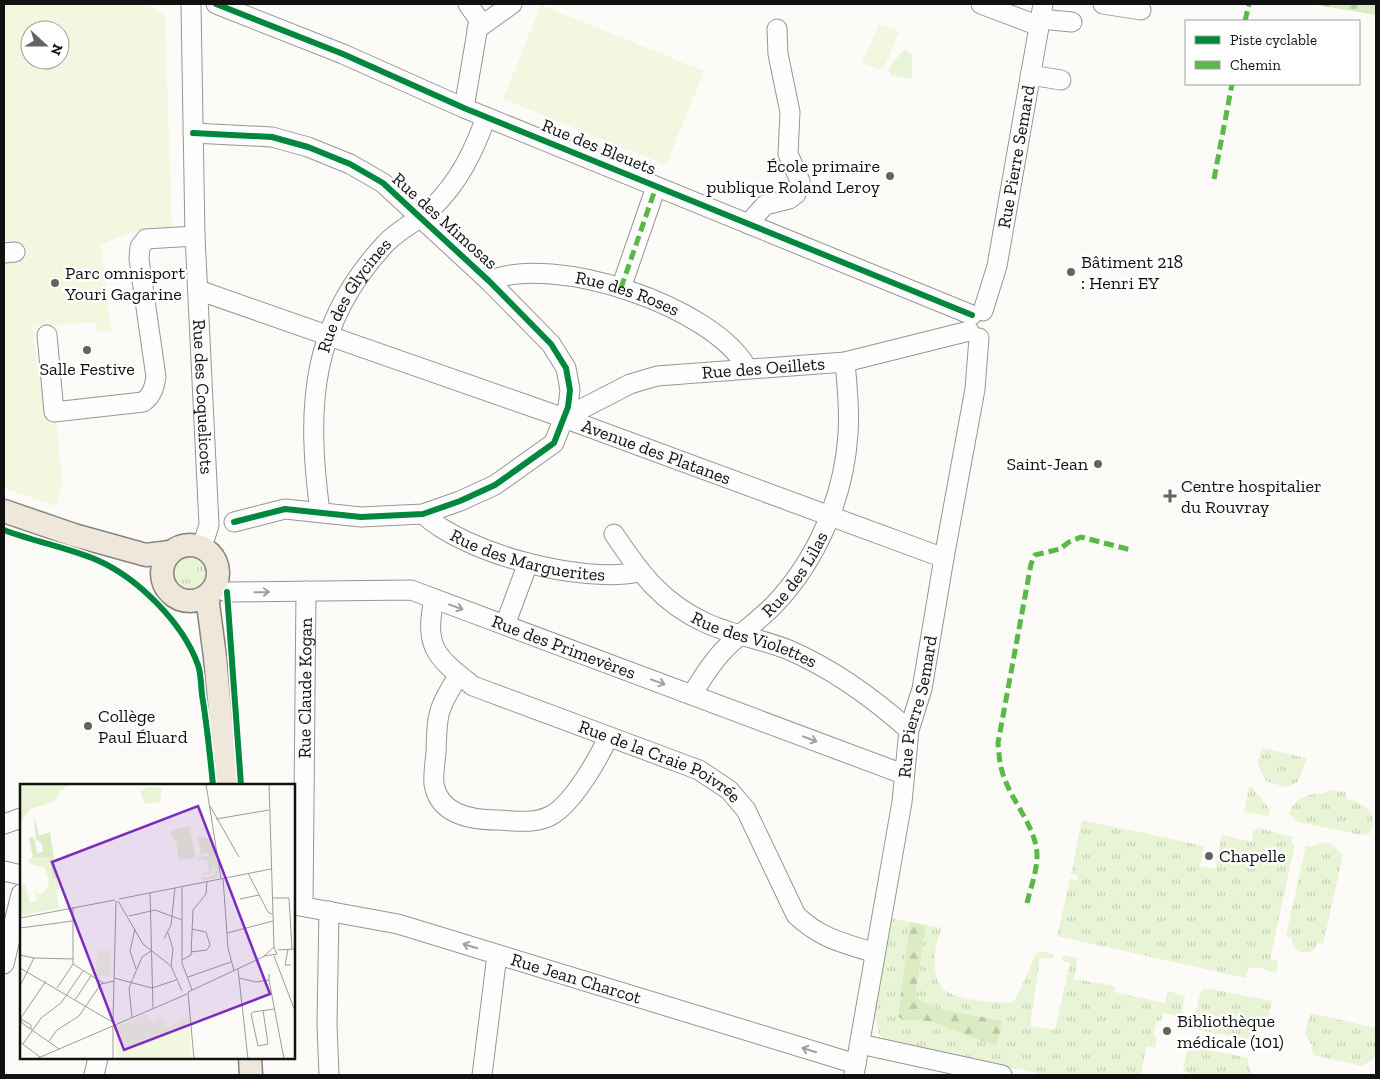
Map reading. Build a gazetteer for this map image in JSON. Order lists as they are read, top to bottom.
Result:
{
  "streets": {
    "street": [
      "Rue des Bleuets",
      "Rue Pierre Semard",
      "Rue des Mimosas",
      "Rue des Glycines",
      "Rue des Roses",
      "Rue des Oeillets",
      "Rue des Coquelicots",
      "Avenue des Platanes",
      "Rue des Marguerites",
      "Rue des Lilas",
      "Rue des Violettes",
      "Rue des Primevères",
      "Rue Claude Kogan",
      "Rue de la Craie Poivrée",
      "Rue Jean Charcot"
    ]
  },
  "crossings": [
    ["Rue des Bleuets", "Rue Pierre Semard"],
    ["Rue des Bleuets", "Rue des Glycines"],
    ["Rue des Bleuets", "Rue des Oeillets"],
    ["Rue Pierre Semard", "Rue des Oeillets"],
    ["Rue Pierre Semard", "Avenue des Platanes"],
    ["Rue Pierre Semard", "Rue des Violettes"],
    ["Rue Pierre Semard", "Rue des Primevères"],
    ["Rue Pierre Semard", "Rue de la Craie Poivrée"],
    ["Rue Pierre Semard", "Rue Jean Charcot"],
    ["Rue des Mimosas", "Rue des Glycines"],
    ["Rue des Mimosas", "Rue des Roses"],
    ["Rue des Mimosas", "Rue des Oeillets"],
    ["Rue des Mimosas", "Rue des Coquelicots"],
    ["Rue des Mimosas", "Avenue des Platanes"],
    ["Rue des Mimosas", "Rue des Marguerites"],
    ["Rue des Glycines", "Avenue des Platanes"],
    ["Rue des Roses", "Rue des Oeillets"],
    ["Rue des Oeillets", "Avenue des Platanes"],
    ["Rue des Oeillets", "Rue des Lilas"],
    ["Rue des Coquelicots", "Avenue des Platanes"],
    ["Rue des Coquelicots", "Rue des Primevères"],
    ["Avenue des Platanes", "Rue des Lilas"],
    ["Rue des Marguerites", "Rue des Violettes"],
    ["Rue des Lilas", "Rue des Violettes"],
    ["Rue des Lilas", "Rue des Primevères"],
    ["Rue des Primevères", "Rue Claude Kogan"],
    ["Rue des Primevères", "Rue de la Craie Poivrée"],
    ["Rue Claude Kogan", "Rue Jean Charcot"]
  ],
  "one_way": ["Rue des Primevères", "Rue Jean Charcot"],
  "places": {
    "other": [
      "École primaire publique Roland Leroy",
      "Bâtiment 218 : Henri EY",
      "Parc omnisport Youri Gagarine",
      "Salle Festive",
      "Saint-Jean",
      "Collège Paul Éluard",
      "Chapelle",
      "Bibliothèque médicale (101)"
    ],
    "health": ["Centre hospitalier du Rouvray"]
  },
  "legend": ["Piste cyclable", "Chemin"],
  "north": "right"
}
